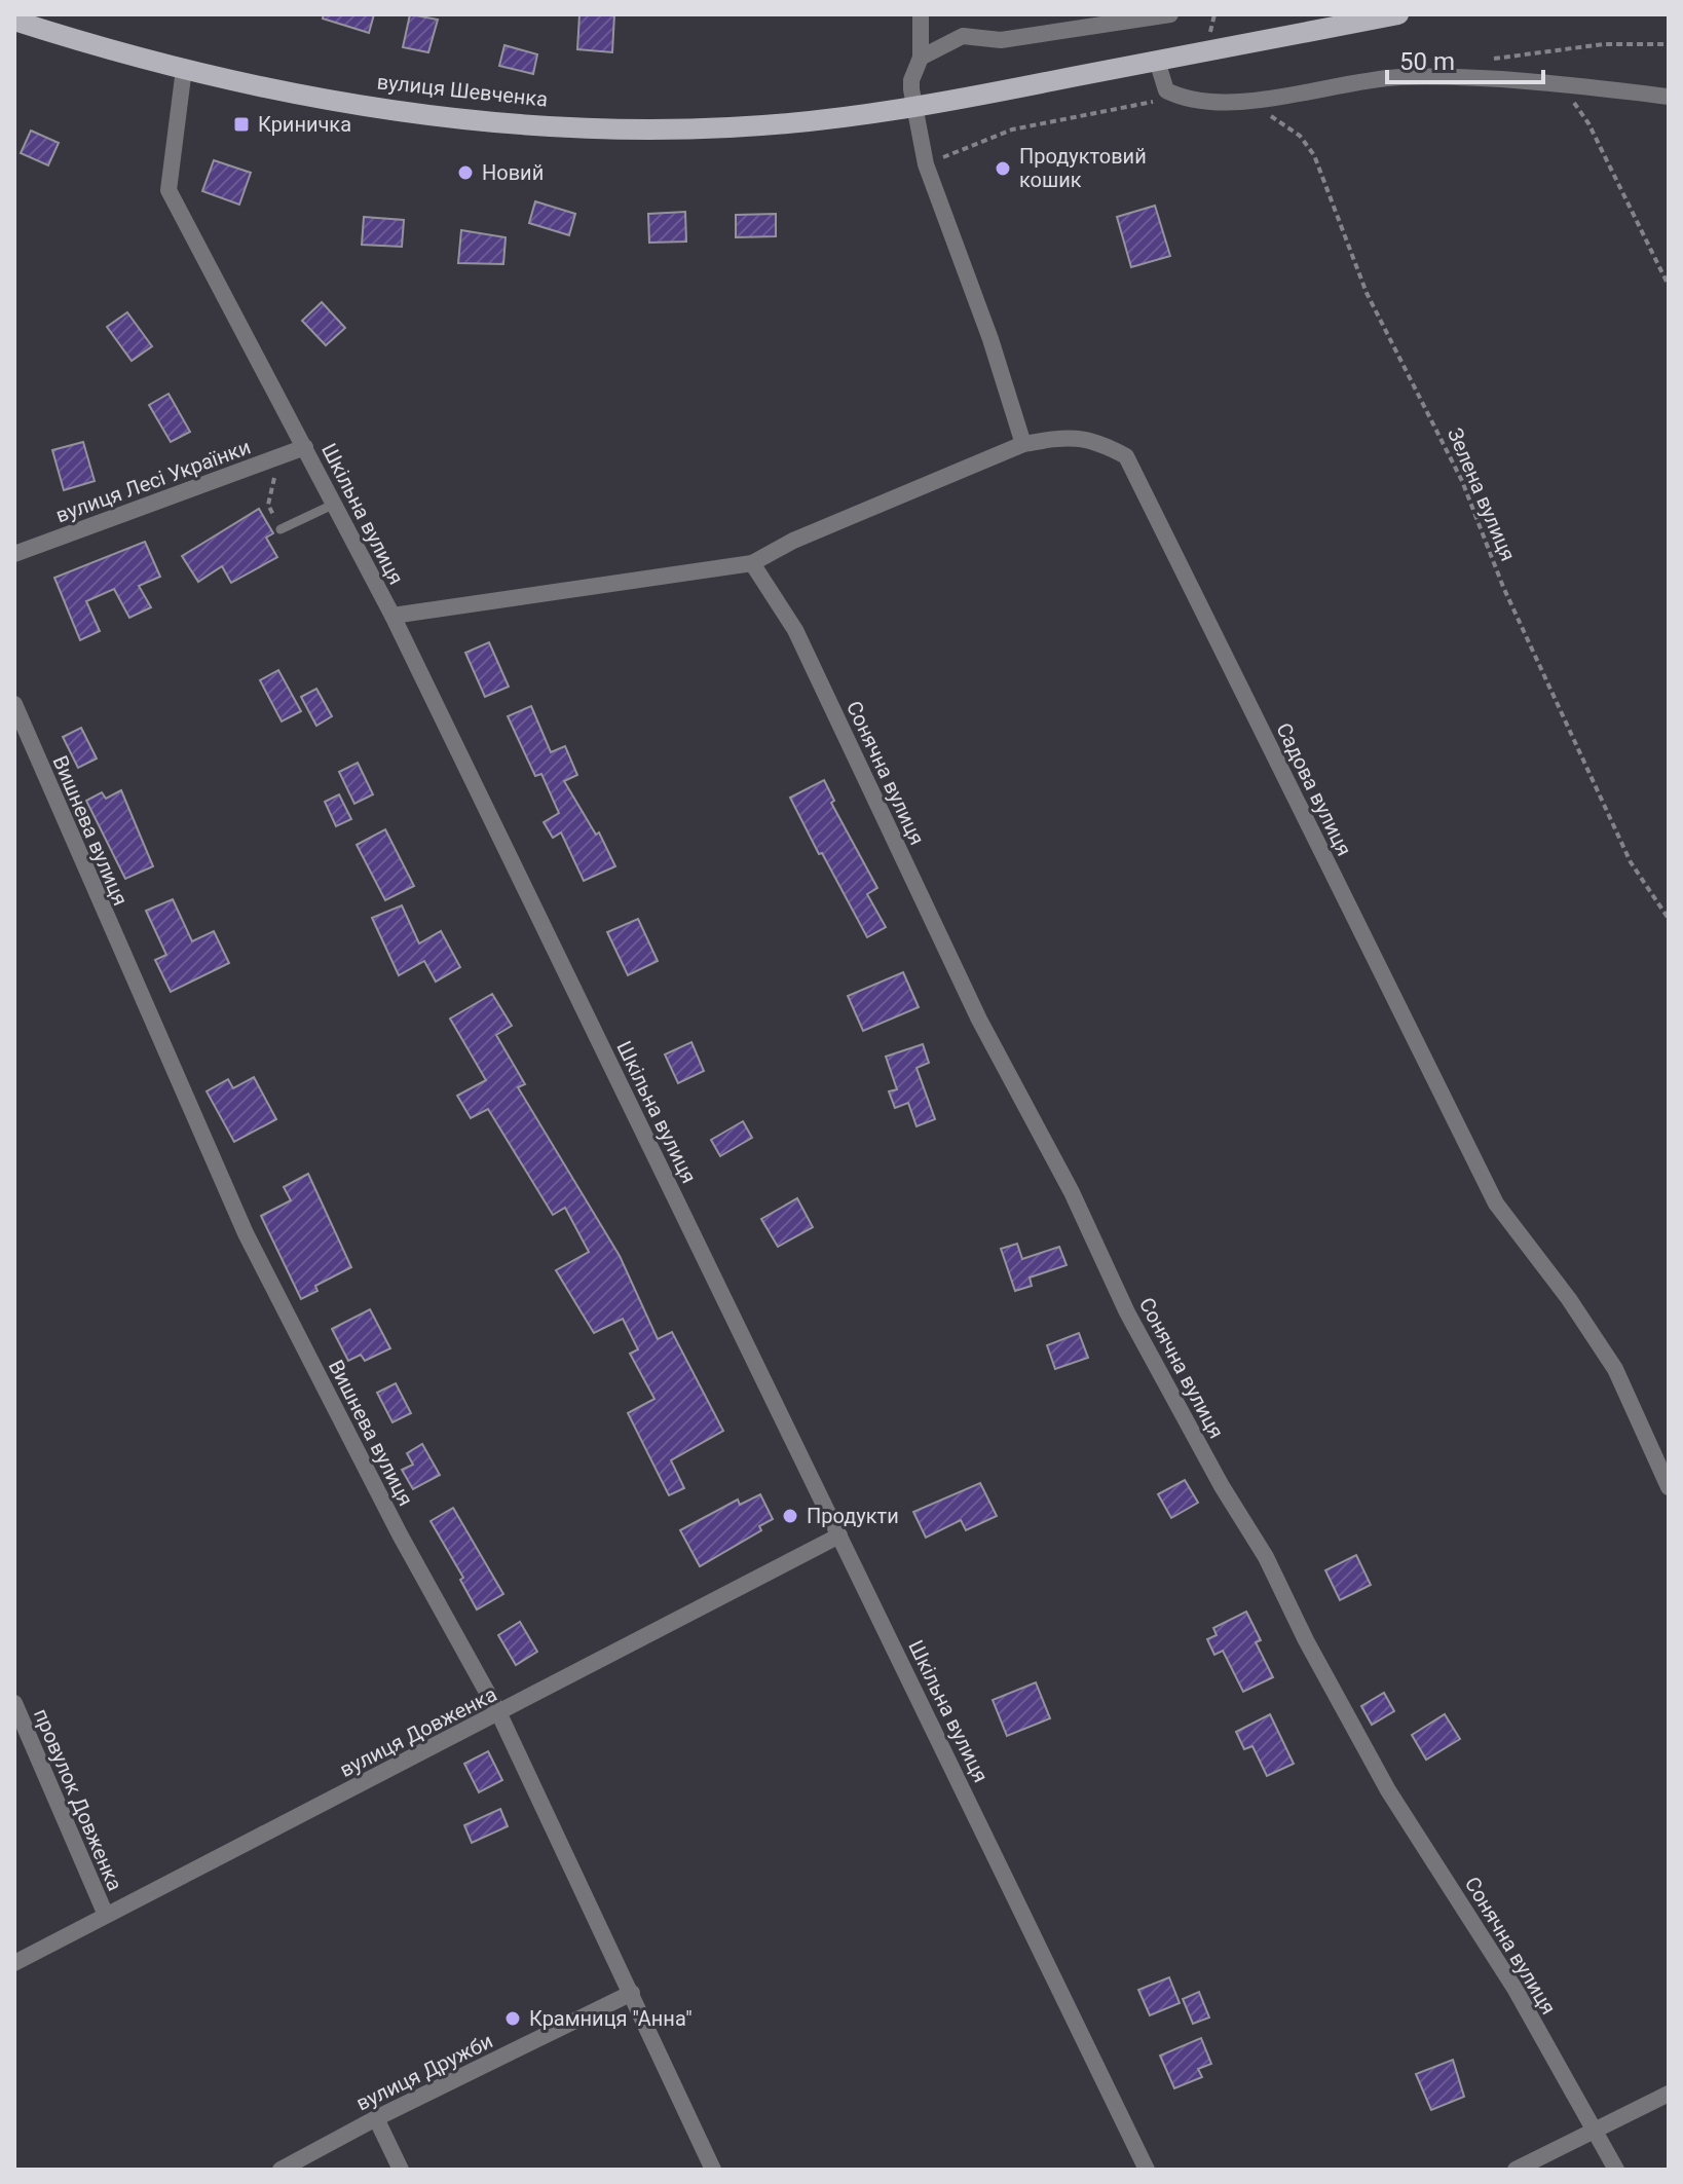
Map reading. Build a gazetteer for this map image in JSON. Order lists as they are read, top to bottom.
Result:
{
  "streets": {
    "main road": ["вулиця Шевченка"],
    "street": [
      "вулиця Лесі Українки",
      "Шкільна вулиця",
      "Сонячна вулиця",
      "Садова вулиця",
      "Вишнева вулиця",
      "вулиця Довженка",
      "провулок Довженка",
      "вулиця Дружби"
    ],
    "path": ["Зелена вулиця"]
  },
  "crossings": [
    ["вулиця Шевченка", "Шкільна вулиця"],
    ["вулиця Лесі Українки", "Шкільна вулиця"],
    ["Шкільна вулиця", "вулиця Довженка"],
    ["Сонячна вулиця", "Садова вулиця"],
    ["Вишнева вулиця", "вулиця Довженка"],
    ["Вишнева вулиця", "вулиця Дружби"],
    ["вулиця Довженка", "провулок Довженка"]
  ],
  "places": {
    "transit": ["Криничка"],
    "other": [
      "Продуктовий кошик",
      "Новий",
      "Продукти",
      "Крамниця \"Анна\""
    ]
  },
  "scale_bar": "50 m"
}
